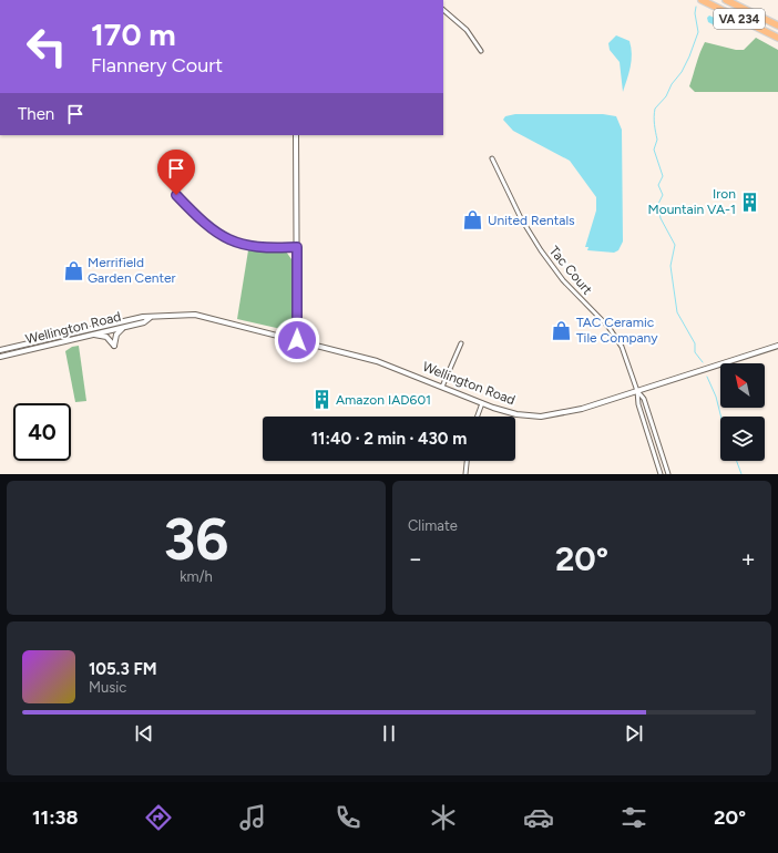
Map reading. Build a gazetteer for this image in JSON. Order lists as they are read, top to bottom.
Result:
{
  "streets": {
    "highway": ["VA 234"],
    "main road": ["Wellington Road"],
    "street": ["Tac Court"]
  },
  "crossings": [
    ["Tac Court", "Wellington Road"]
  ],
  "places": {
    "building": ["Iron Mountain VA-1", "Amazon IAD601"],
    "shop": ["United Rentals", "Merrifield Garden Center", "TAC Ceramic Tile Company"]
  },
  "north": "top left",
  "page": {
    "turn": ["170 m", "Flannery Court"],
    "then": "Then",
    "limit": "40",
    "trip": "11:40 · 2 min · 430 m",
    "tile": [
      ["36", "km/h"],
      "Climate"
    ],
    "heat": ["−", "20°", "+"],
    "song": ["105.3 FM", "Music"],
    "tabs": ["11:38", "20°"]
  }
}
